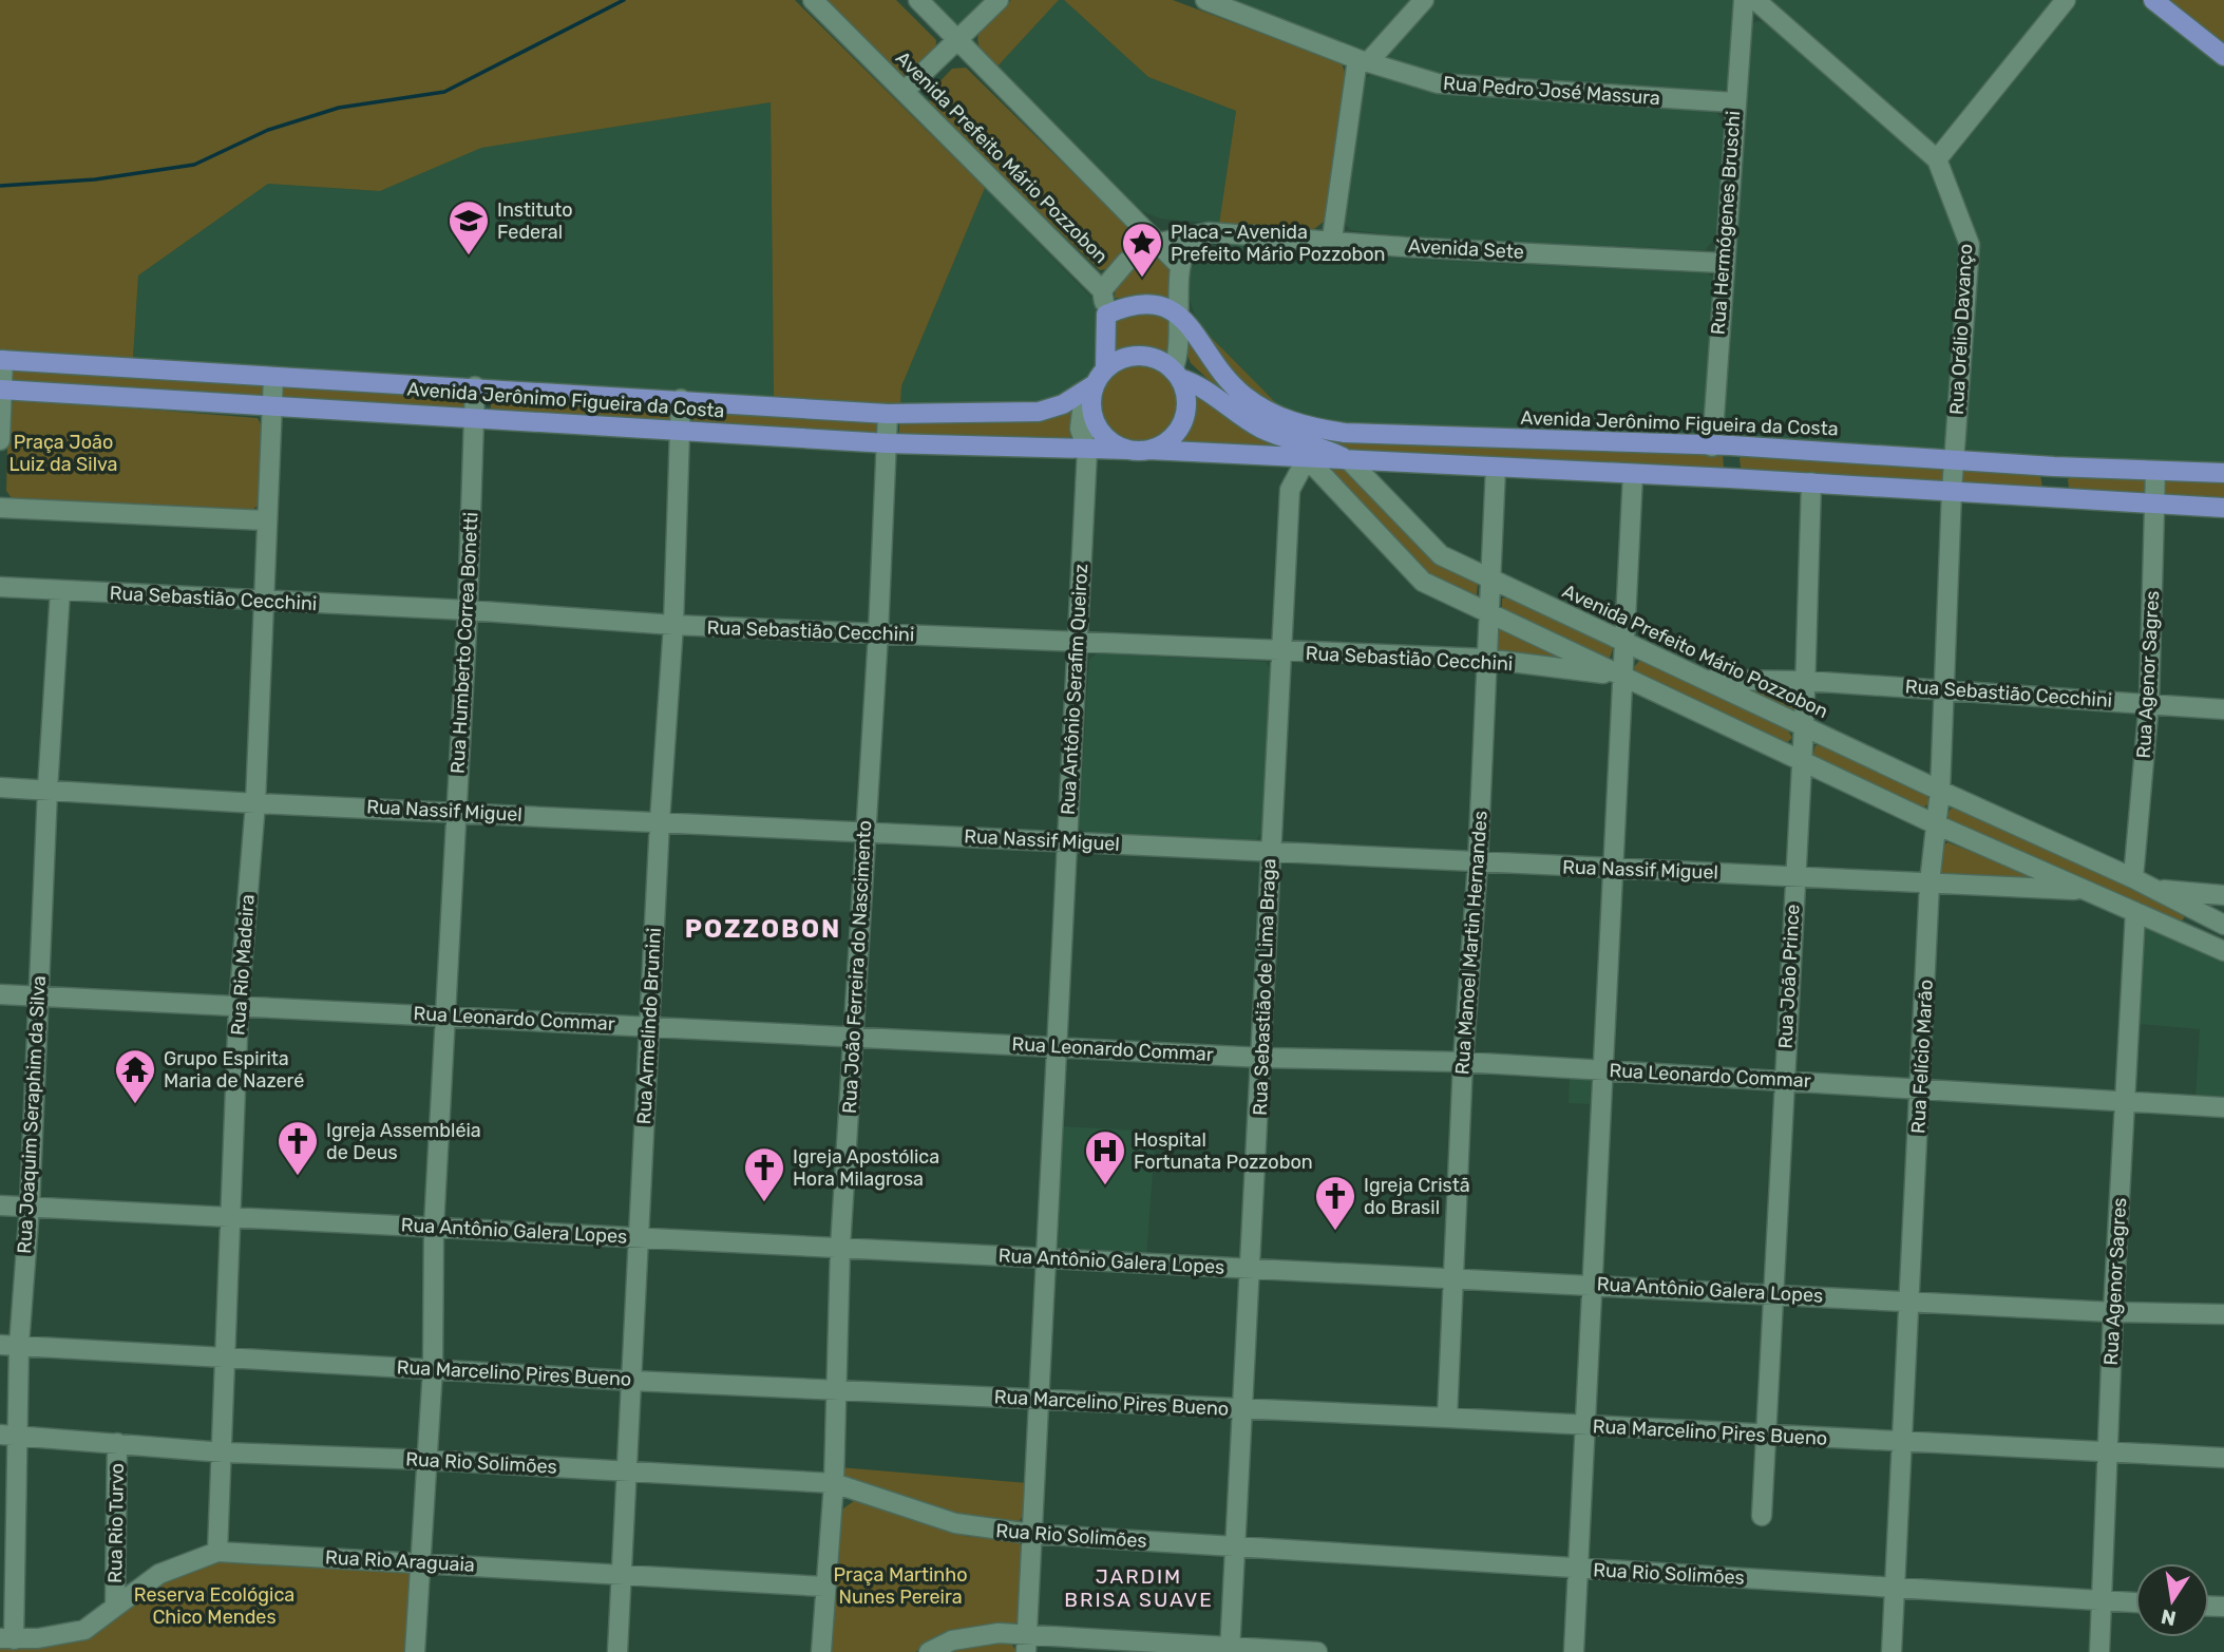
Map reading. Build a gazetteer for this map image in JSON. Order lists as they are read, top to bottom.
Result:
{
  "streets": {
    "main road": ["Avenida Prefeito Mário Pozzobon", "Avenida Jerônimo Figueira da Costa"],
    "street": [
      "Rua Pedro José Massura",
      "Rua Hermógenes Bruschi",
      "Avenida Sete",
      "Rua Orélio Davanço",
      "Rua Sebastião Cecchini",
      "Rua Humberto Correa Bonetti",
      "Rua Agenor Sagres",
      "Rua Antônio Serafim Queiroz",
      "Rua Nassif Miguel",
      "Rua Manoel Martin Hernandes",
      "Rua Rio Madeira",
      "Rua João Ferreira do Nascimento",
      "Rua João Prince",
      "Rua Sebastião de Lima Braga",
      "Rua Leonardo Commar",
      "Rua Armelindo Brunini",
      "Rua Felício Marão",
      "Rua Joaquim Seraphim da Silva",
      "Rua Antônio Galera Lopes",
      "Rua Marcelino Pires Bueno",
      "Rua Rio Solimões",
      "Rua Rio Turvo",
      "Rua Rio Araguaia"
    ]
  },
  "crossings": [
    ["Rua Pedro José Massura", "Rua Hermógenes Bruschi"],
    ["Avenida Prefeito Mário Pozzobon", "Avenida Sete"],
    ["Avenida Prefeito Mário Pozzobon", "Avenida Jerônimo Figueira da Costa"],
    ["Avenida Prefeito Mário Pozzobon", "Rua Sebastião Cecchini"],
    ["Avenida Prefeito Mário Pozzobon", "Rua Agenor Sagres"],
    ["Avenida Prefeito Mário Pozzobon", "Rua Antônio Serafim Queiroz"],
    ["Avenida Prefeito Mário Pozzobon", "Rua Manoel Martin Hernandes"],
    ["Avenida Prefeito Mário Pozzobon", "Rua João Prince"],
    ["Avenida Prefeito Mário Pozzobon", "Rua Felício Marão"],
    ["Rua Hermógenes Bruschi", "Avenida Sete"],
    ["Rua Hermógenes Bruschi", "Avenida Jerônimo Figueira da Costa"],
    ["Rua Orélio Davanço", "Avenida Jerônimo Figueira da Costa"],
    ["Rua Orélio Davanço", "Rua Felício Marão"],
    ["Avenida Jerônimo Figueira da Costa", "Rua Humberto Correa Bonetti"],
    ["Avenida Jerônimo Figueira da Costa", "Rua Agenor Sagres"],
    ["Avenida Jerônimo Figueira da Costa", "Rua Antônio Serafim Queiroz"],
    ["Avenida Jerônimo Figueira da Costa", "Rua Manoel Martin Hernandes"],
    ["Avenida Jerônimo Figueira da Costa", "Rua Rio Madeira"],
    ["Avenida Jerônimo Figueira da Costa", "Rua João Ferreira do Nascimento"],
    ["Avenida Jerônimo Figueira da Costa", "Rua João Prince"],
    ["Avenida Jerônimo Figueira da Costa", "Rua Sebastião de Lima Braga"],
    ["Avenida Jerônimo Figueira da Costa", "Rua Armelindo Brunini"],
    ["Avenida Jerônimo Figueira da Costa", "Rua Felício Marão"],
    ["Rua Sebastião Cecchini", "Rua Humberto Correa Bonetti"],
    ["Rua Sebastião Cecchini", "Rua Agenor Sagres"],
    ["Rua Sebastião Cecchini", "Rua Antônio Serafim Queiroz"],
    ["Rua Sebastião Cecchini", "Rua Manoel Martin Hernandes"],
    ["Rua Sebastião Cecchini", "Rua Rio Madeira"],
    ["Rua Sebastião Cecchini", "Rua João Ferreira do Nascimento"],
    ["Rua Sebastião Cecchini", "Rua João Prince"],
    ["Rua Sebastião Cecchini", "Rua Sebastião de Lima Braga"],
    ["Rua Sebastião Cecchini", "Rua Armelindo Brunini"],
    ["Rua Sebastião Cecchini", "Rua Felício Marão"],
    ["Rua Sebastião Cecchini", "Rua Joaquim Seraphim da Silva"],
    ["Rua Humberto Correa Bonetti", "Rua Nassif Miguel"],
    ["Rua Humberto Correa Bonetti", "Rua Leonardo Commar"],
    ["Rua Humberto Correa Bonetti", "Rua Antônio Galera Lopes"],
    ["Rua Humberto Correa Bonetti", "Rua Marcelino Pires Bueno"],
    ["Rua Humberto Correa Bonetti", "Rua Rio Solimões"],
    ["Rua Humberto Correa Bonetti", "Rua Rio Araguaia"],
    ["Rua Agenor Sagres", "Rua Leonardo Commar"],
    ["Rua Agenor Sagres", "Rua Antônio Galera Lopes"],
    ["Rua Agenor Sagres", "Rua Marcelino Pires Bueno"],
    ["Rua Agenor Sagres", "Rua Rio Solimões"],
    ["Rua Antônio Serafim Queiroz", "Rua Nassif Miguel"],
    ["Rua Antônio Serafim Queiroz", "Rua Leonardo Commar"],
    ["Rua Antônio Serafim Queiroz", "Rua Antônio Galera Lopes"],
    ["Rua Antônio Serafim Queiroz", "Rua Marcelino Pires Bueno"],
    ["Rua Antônio Serafim Queiroz", "Rua Rio Solimões"],
    ["Rua Nassif Miguel", "Rua Manoel Martin Hernandes"],
    ["Rua Nassif Miguel", "Rua Rio Madeira"],
    ["Rua Nassif Miguel", "Rua João Ferreira do Nascimento"],
    ["Rua Nassif Miguel", "Rua João Prince"],
    ["Rua Nassif Miguel", "Rua Sebastião de Lima Braga"],
    ["Rua Nassif Miguel", "Rua Armelindo Brunini"],
    ["Rua Nassif Miguel", "Rua Felício Marão"],
    ["Rua Nassif Miguel", "Rua Joaquim Seraphim da Silva"],
    ["Rua Manoel Martin Hernandes", "Rua Leonardo Commar"],
    ["Rua Manoel Martin Hernandes", "Rua Antônio Galera Lopes"],
    ["Rua Manoel Martin Hernandes", "Rua Marcelino Pires Bueno"],
    ["Rua Rio Madeira", "Rua Leonardo Commar"],
    ["Rua Rio Madeira", "Rua Antônio Galera Lopes"],
    ["Rua Rio Madeira", "Rua Marcelino Pires Bueno"],
    ["Rua Rio Madeira", "Rua Rio Solimões"],
    ["Rua Rio Madeira", "Rua Rio Araguaia"],
    ["Rua João Ferreira do Nascimento", "Rua Leonardo Commar"],
    ["Rua João Ferreira do Nascimento", "Rua Antônio Galera Lopes"],
    ["Rua João Ferreira do Nascimento", "Rua Marcelino Pires Bueno"],
    ["Rua João Ferreira do Nascimento", "Rua Rio Solimões"],
    ["Rua João Ferreira do Nascimento", "Rua Rio Araguaia"],
    ["Rua João Prince", "Rua Leonardo Commar"],
    ["Rua João Prince", "Rua Antônio Galera Lopes"],
    ["Rua João Prince", "Rua Marcelino Pires Bueno"],
    ["Rua Sebastião de Lima Braga", "Rua Leonardo Commar"],
    ["Rua Sebastião de Lima Braga", "Rua Antônio Galera Lopes"],
    ["Rua Sebastião de Lima Braga", "Rua Marcelino Pires Bueno"],
    ["Rua Sebastião de Lima Braga", "Rua Rio Solimões"],
    ["Rua Leonardo Commar", "Rua Armelindo Brunini"],
    ["Rua Leonardo Commar", "Rua Felício Marão"],
    ["Rua Leonardo Commar", "Rua Joaquim Seraphim da Silva"],
    ["Rua Armelindo Brunini", "Rua Antônio Galera Lopes"],
    ["Rua Armelindo Brunini", "Rua Marcelino Pires Bueno"],
    ["Rua Armelindo Brunini", "Rua Rio Solimões"],
    ["Rua Armelindo Brunini", "Rua Rio Araguaia"],
    ["Rua Felício Marão", "Rua Antônio Galera Lopes"],
    ["Rua Felício Marão", "Rua Marcelino Pires Bueno"],
    ["Rua Felício Marão", "Rua Rio Solimões"],
    ["Rua Joaquim Seraphim da Silva", "Rua Antônio Galera Lopes"],
    ["Rua Joaquim Seraphim da Silva", "Rua Marcelino Pires Bueno"],
    ["Rua Joaquim Seraphim da Silva", "Rua Rio Solimões"],
    ["Rua Joaquim Seraphim da Silva", "Rua Rio Araguaia"],
    ["Rua Rio Solimões", "Rua Rio Turvo"],
    ["Rua Rio Turvo", "Rua Rio Araguaia"]
  ],
  "districts": ["POZZOBON", "JARDIM BRISA SUAVE"],
  "parks": ["Praça João Luiz da Silva", "Praça Martinho Nunes Pereira", "Reserva Ecológica Chico Mendes"],
  "places": {
    "school or university": ["Instituto Federal"],
    "place": ["Placa - Avenida Prefeito Mário Pozzobon"],
    "temple": ["Grupo Espirita Maria de Nazeré"],
    "church": ["Igreja Assembléia de Deus", "Igreja Apostólica Hora Milagrosa", "Igreja Cristã do Brasil"],
    "hospital": ["Hospital Fortunata Pozzobon"]
  },
  "north": "bottom"
}
